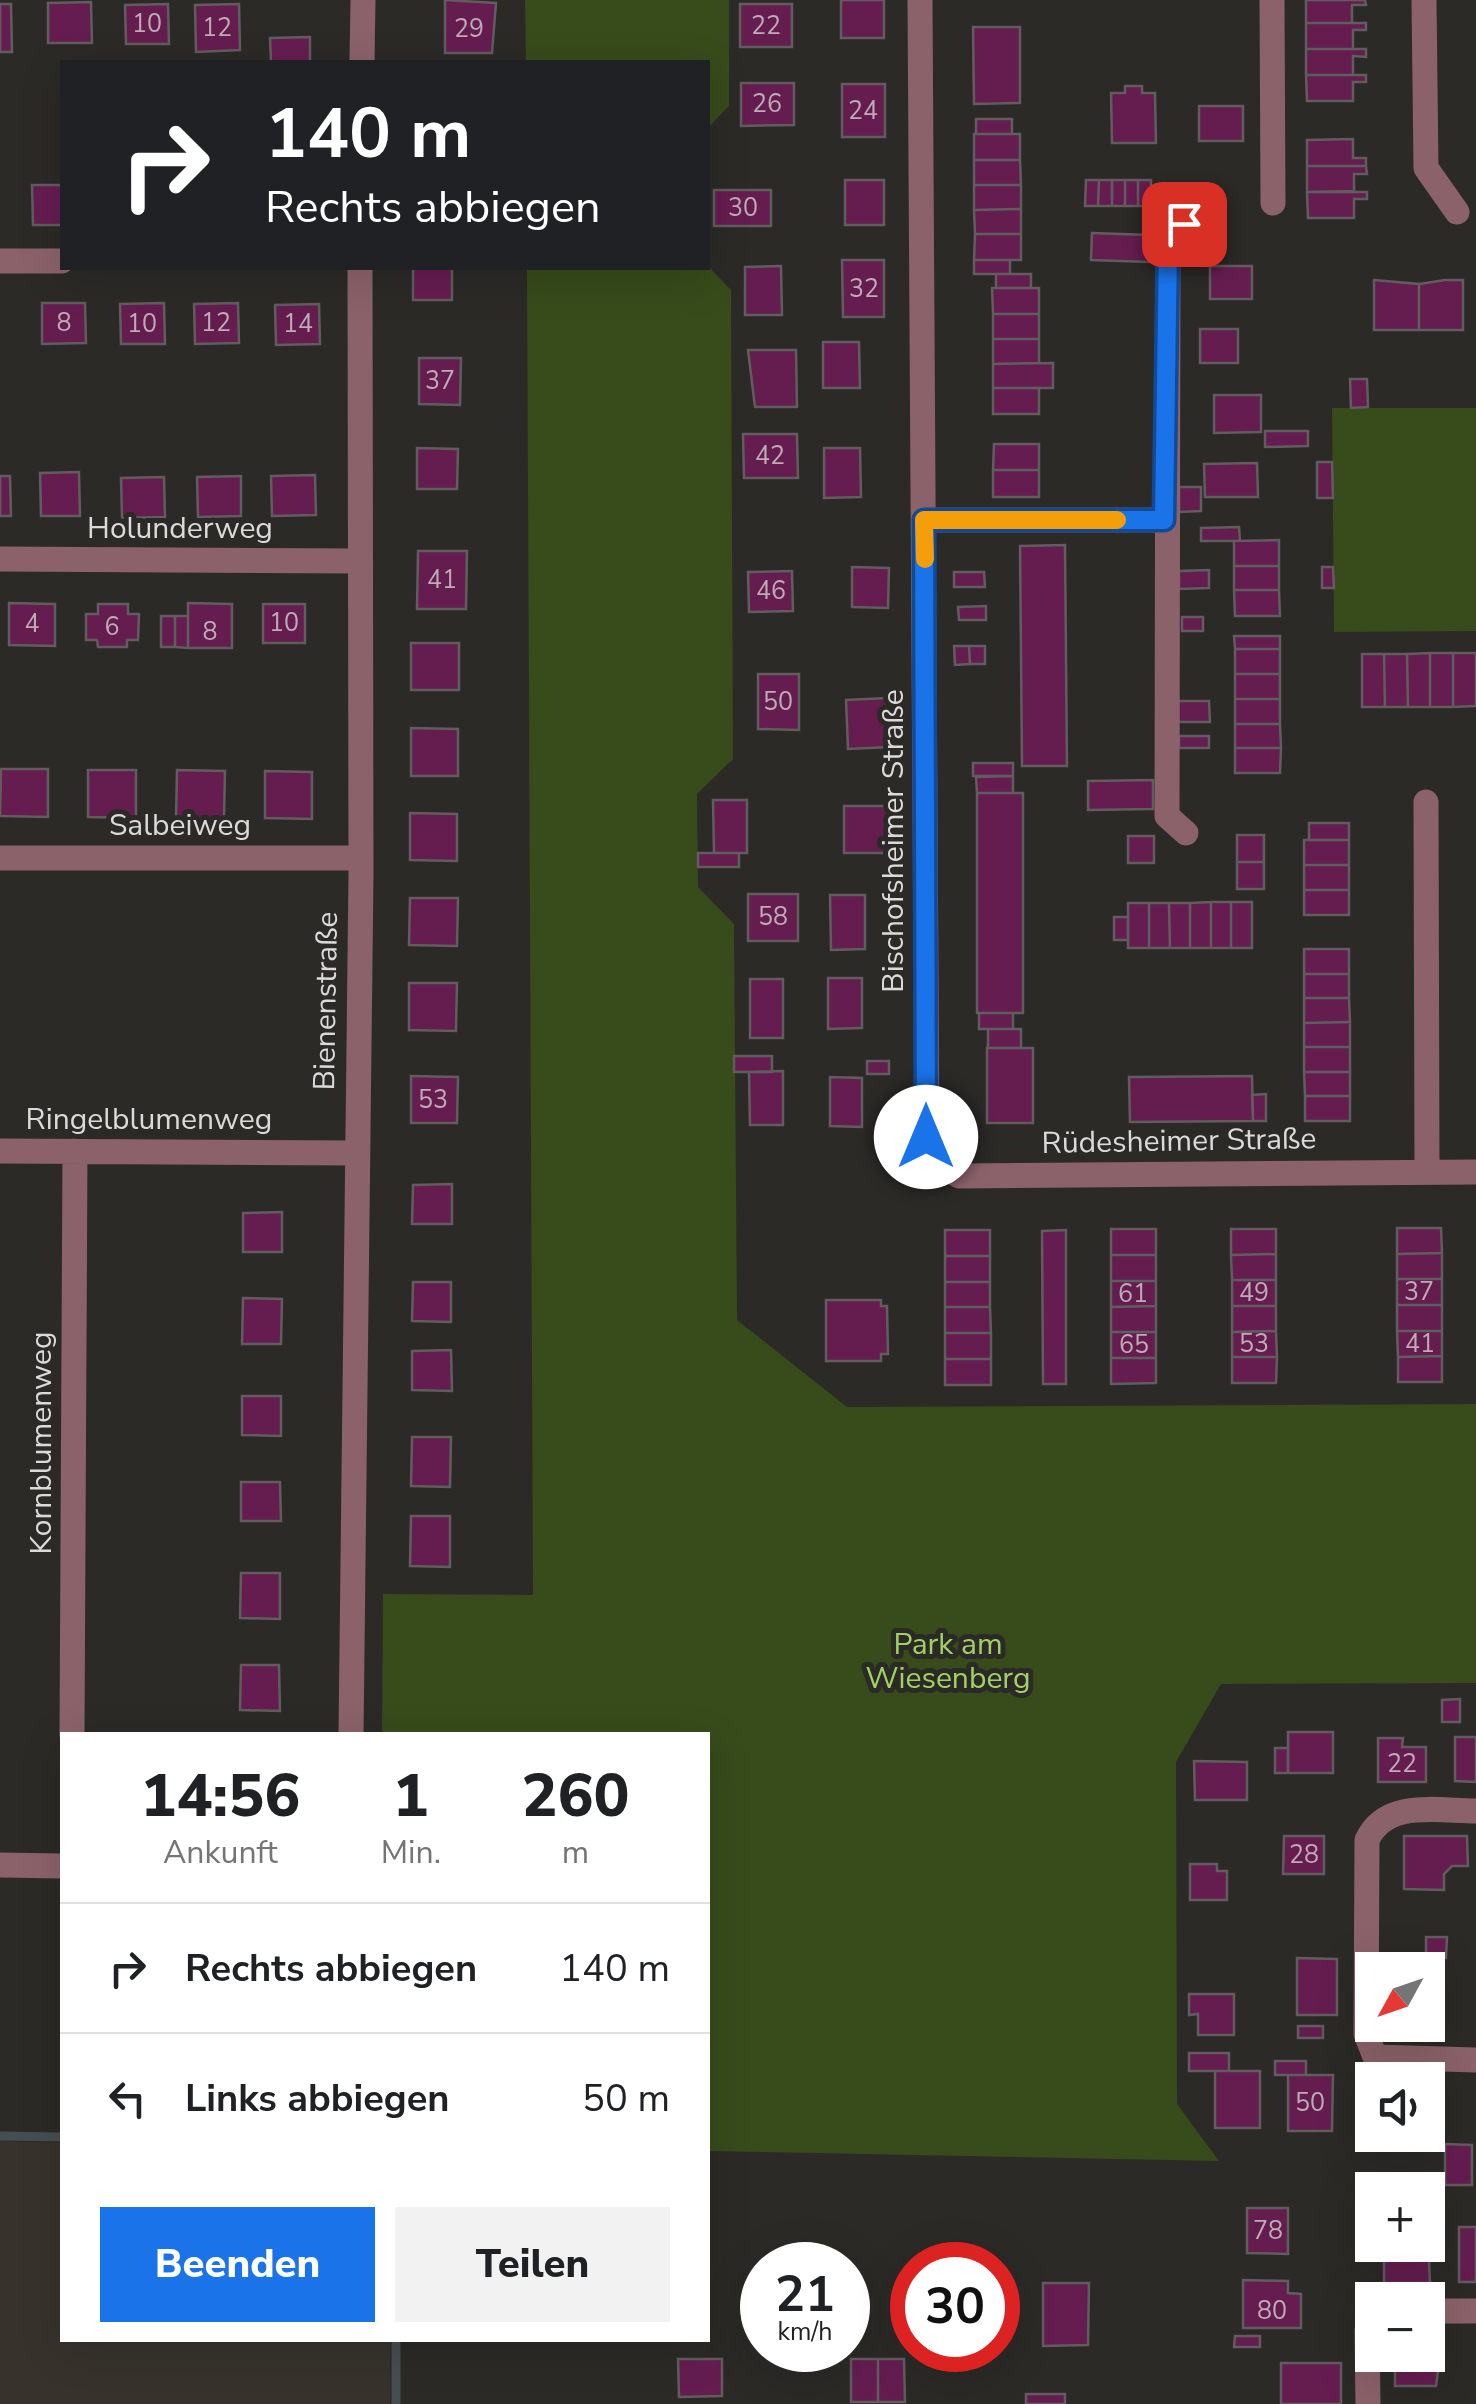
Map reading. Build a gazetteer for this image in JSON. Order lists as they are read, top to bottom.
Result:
{
  "streets": {
    "street": [
      "Holunderweg",
      "Salbeiweg",
      "Bischofsheimer Straße",
      "Bienenstraße",
      "Ringelblumenweg",
      "Rüdesheimer Straße",
      "Kornblumenweg"
    ]
  },
  "crossings": [
    ["Holunderweg", "Bienenstraße"],
    ["Salbeiweg", "Bienenstraße"],
    ["Bischofsheimer Straße", "Rüdesheimer Straße"],
    ["Bienenstraße", "Ringelblumenweg"],
    ["Ringelblumenweg", "Kornblumenweg"]
  ],
  "parks": ["Park am Wiesenberg"],
  "house_numbers": [
    "10",
    "22",
    "12",
    "29",
    "26",
    "24",
    "30",
    "32",
    "8",
    "12",
    "10",
    "14",
    "37",
    "42",
    "41",
    "46",
    "10",
    "4",
    "6",
    "8",
    "50",
    "58",
    "53",
    "37",
    "49",
    "61",
    "53",
    "41",
    "65",
    "22",
    "28",
    "50",
    "78",
    "80"
  ],
  "north": "bottom left",
  "page": {
    "turn": ["140 m", "Rechts abbiegen"],
    "eta": [
      "14:56",
      "Ankunft",
      "1",
      "Min.",
      "260",
      "m"
    ],
    "list": [
      {
        "name": "Rechts abbiegen",
        "value": "140 m"
      },
      {
        "name": "Links abbiegen",
        "value": "50 m"
      }
    ],
    "map_buttons": ["+", "−"],
    "buttons": ["Beenden", "Teilen"],
    "speed": "21 km/h",
    "limit": "30"
  }
}
